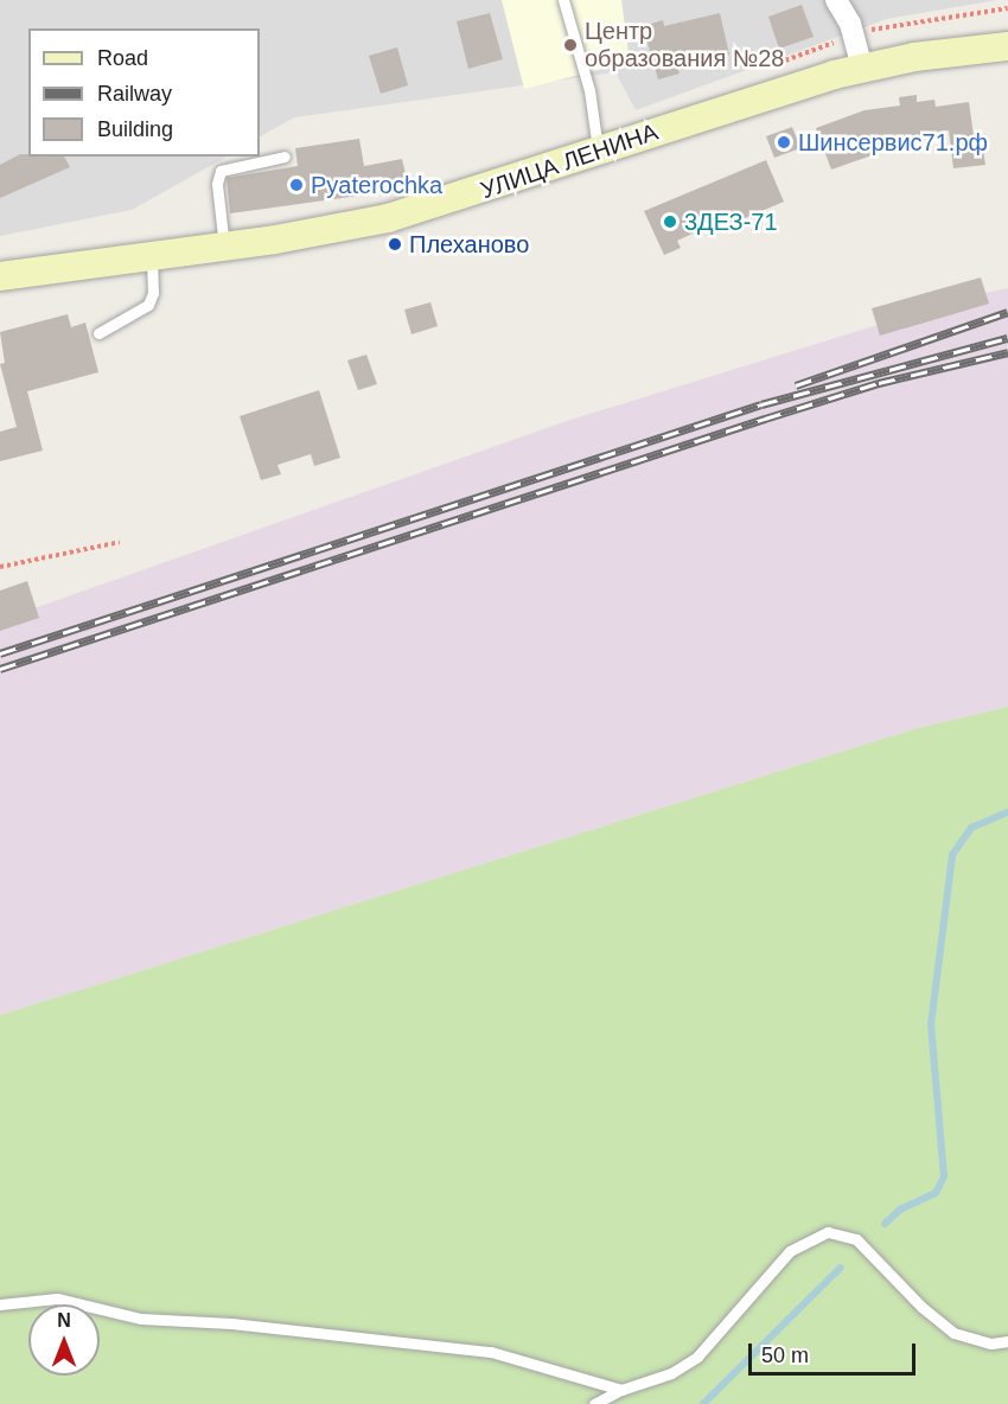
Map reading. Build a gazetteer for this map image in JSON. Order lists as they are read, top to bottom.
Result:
{
  "streets": {
    "main road": ["УЛИЦА ЛЕНИНА"]
  },
  "places": [
    "Центр образования №28",
    "Шинсервис71.рф",
    "Pyaterochka",
    "3ДЕЗ-71",
    "Плеханово"
  ],
  "legend": ["Road", "Railway", "Building"],
  "scale_bar": "50 m",
  "north": "top"
}
